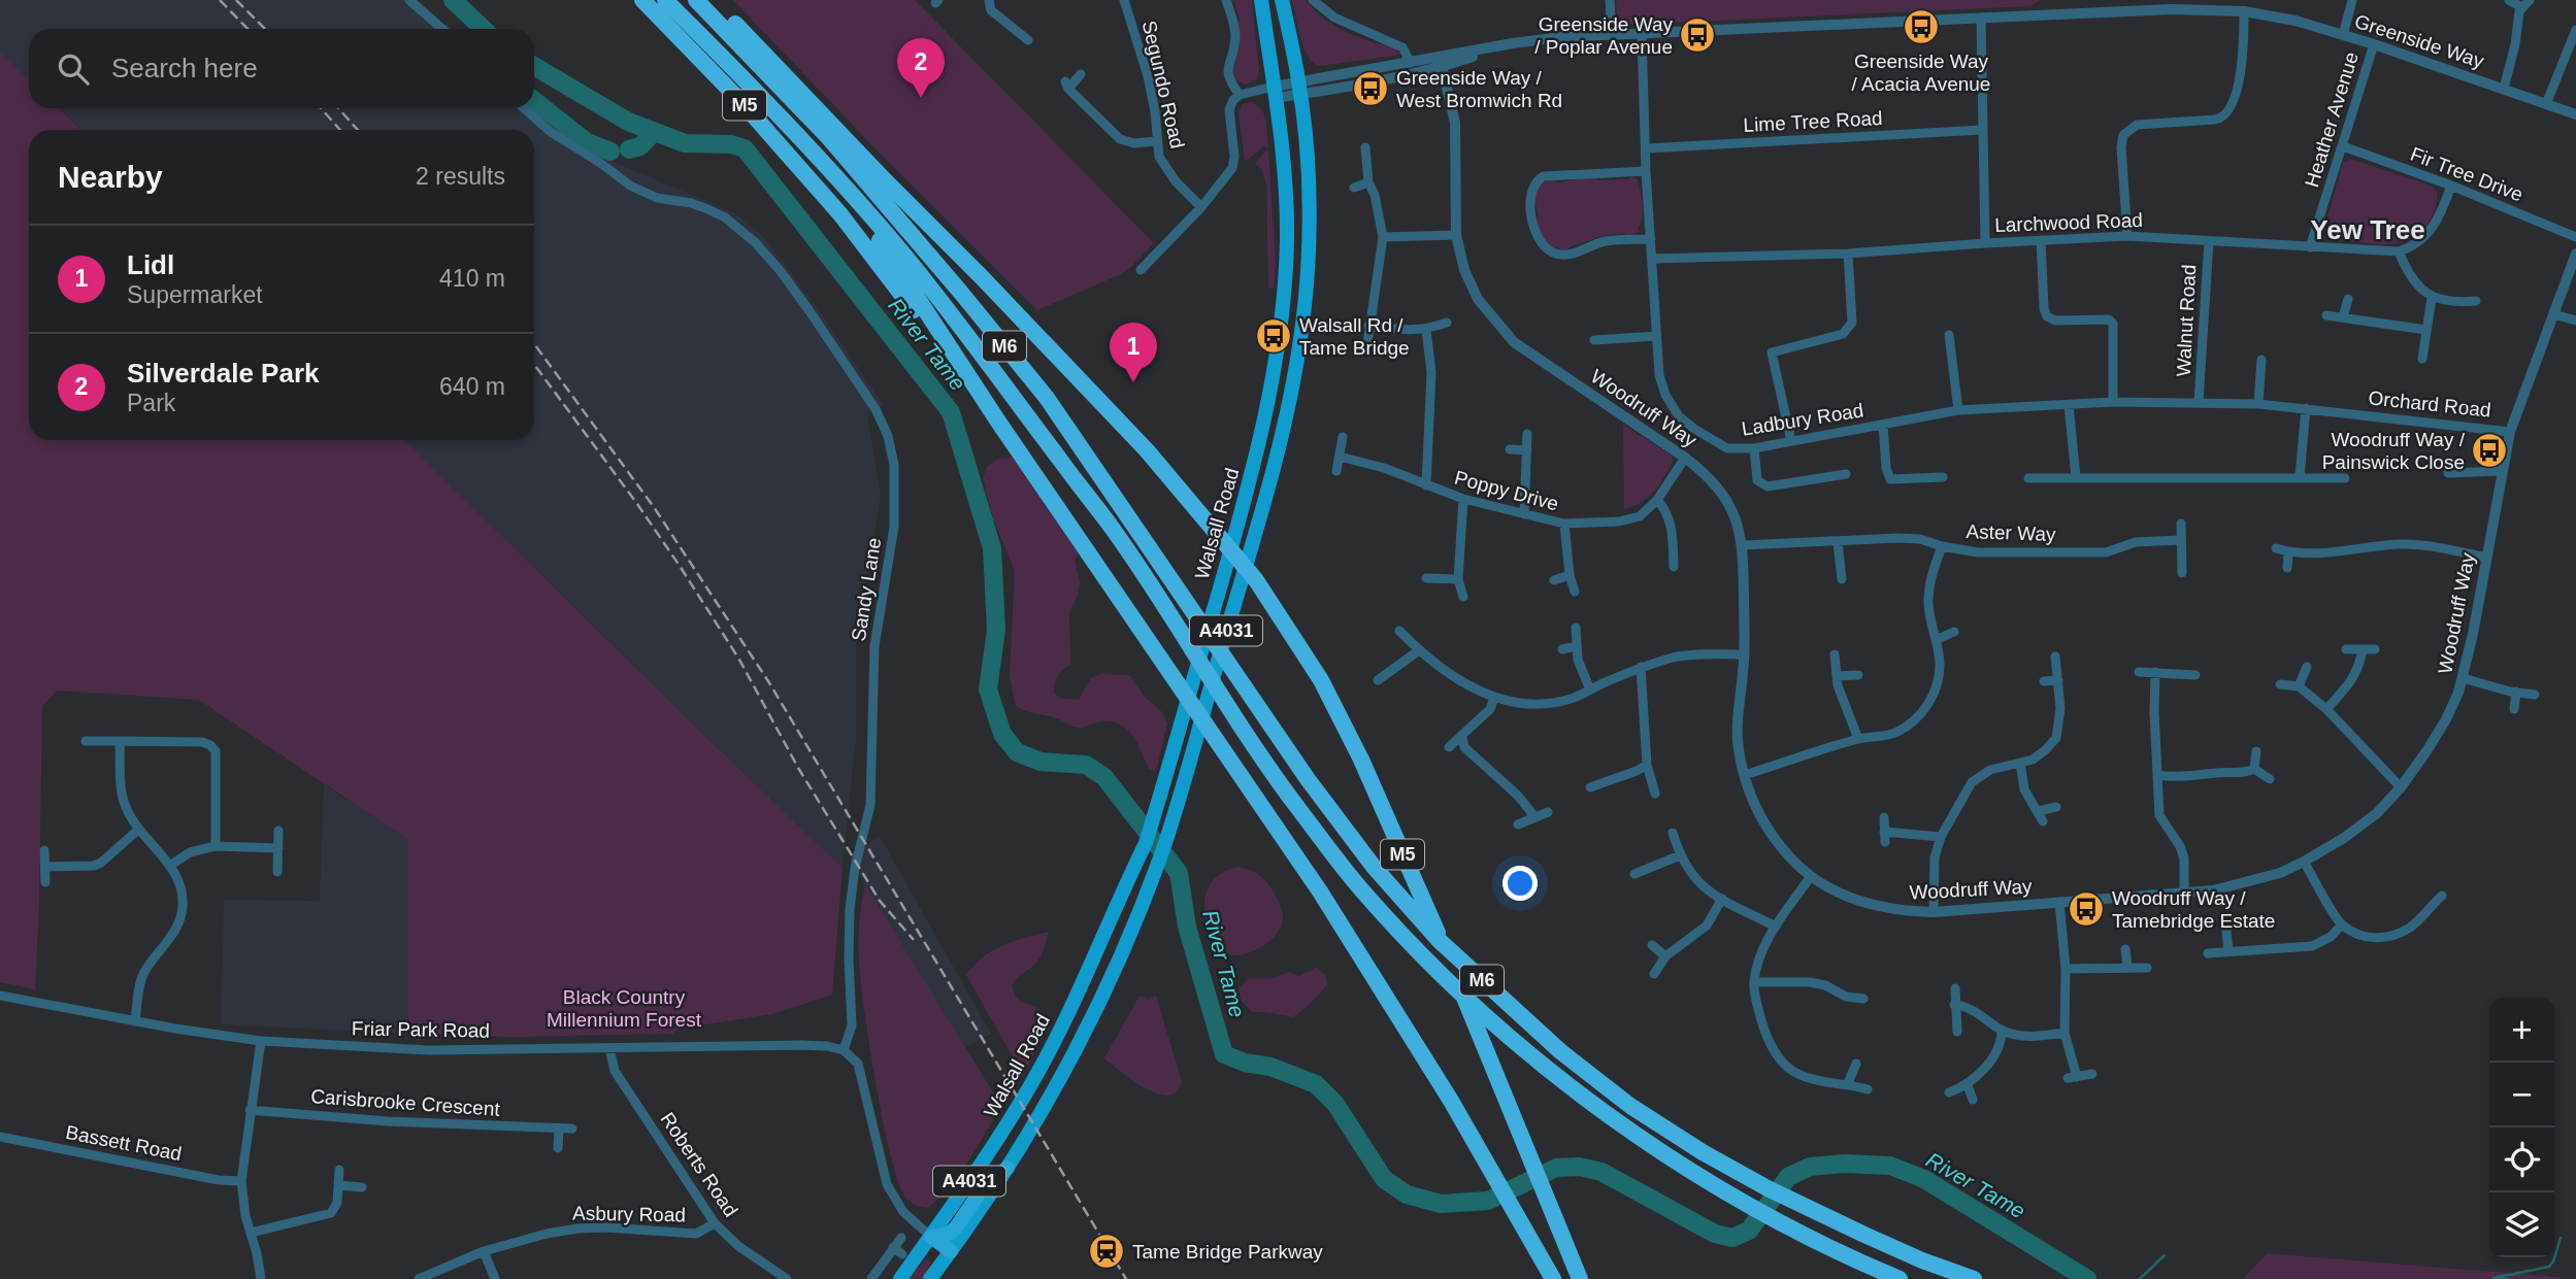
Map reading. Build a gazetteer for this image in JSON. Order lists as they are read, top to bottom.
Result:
{
  "streets": {
    "highway": ["M5", "M6"],
    "main road": ["Walsall Road", "A4031"],
    "street": [
      "Greenside Way",
      "Segundo Road",
      "Heather Avenue",
      "Lime Tree Road",
      "Fir Tree Drive",
      "Larchwood Road",
      "Walnut Road",
      "Orchard Road",
      "Woodruff Way",
      "Ladbury Road",
      "Poppy Drive",
      "Aster Way",
      "Sandy Lane",
      "Friar Park Road",
      "Carisbrooke Crescent",
      "Bassett Road",
      "Roberts Road",
      "Asbury Road"
    ]
  },
  "crossings": [
    ["Greenside Way", "Heather Avenue"],
    ["Greenside Way", "Woodruff Way"],
    ["Greenside Way", "Ladbury Road"],
    ["Greenside Way", "Walsall Road"],
    ["Greenside Way", "A4031"],
    ["M5", "M6"],
    ["Heather Avenue", "Fir Tree Drive"],
    ["Heather Avenue", "Larchwood Road"],
    ["Lime Tree Road", "Ladbury Road"],
    ["Larchwood Road", "Walnut Road"],
    ["Larchwood Road", "Ladbury Road"],
    ["Walnut Road", "Orchard Road"],
    ["Walnut Road", "Ladbury Road"],
    ["Orchard Road", "Woodruff Way"],
    ["Orchard Road", "Ladbury Road"],
    ["Woodruff Way", "Poppy Drive"],
    ["Woodruff Way", "Aster Way"],
    ["Walsall Road", "A4031"],
    ["Sandy Lane", "Friar Park Road"],
    ["Friar Park Road", "Roberts Road"],
    ["Roberts Road", "Asbury Road"]
  ],
  "districts": ["Yew Tree"],
  "water": ["River Tame"],
  "parks": ["Black Country Millennium Forest"],
  "places": {
    "bus stop": [
      "Greenside Way / Acacia Avenue",
      "Greenside Way / Poplar Avenue",
      "Greenside Way / West Bromwich Rd",
      "Walsall Rd / Tame Bridge",
      "Woodruff Way / Painswick Close",
      "Woodruff Way / Tamebridge Estate"
    ],
    "station": ["Tame Bridge Parkway"]
  },
  "page": {
    "search": "Search here",
    "pins": ["2", "1"],
    "heading": ["Nearby", "2 results"],
    "list": [
      {
        "mark": "1",
        "name": "Lidl",
        "note": "Supermarket",
        "value": "410 m"
      },
      {
        "mark": "2",
        "name": "Silverdale Park",
        "note": "Park",
        "value": "640 m"
      }
    ],
    "map_buttons": ["+", "−"]
  }
}
